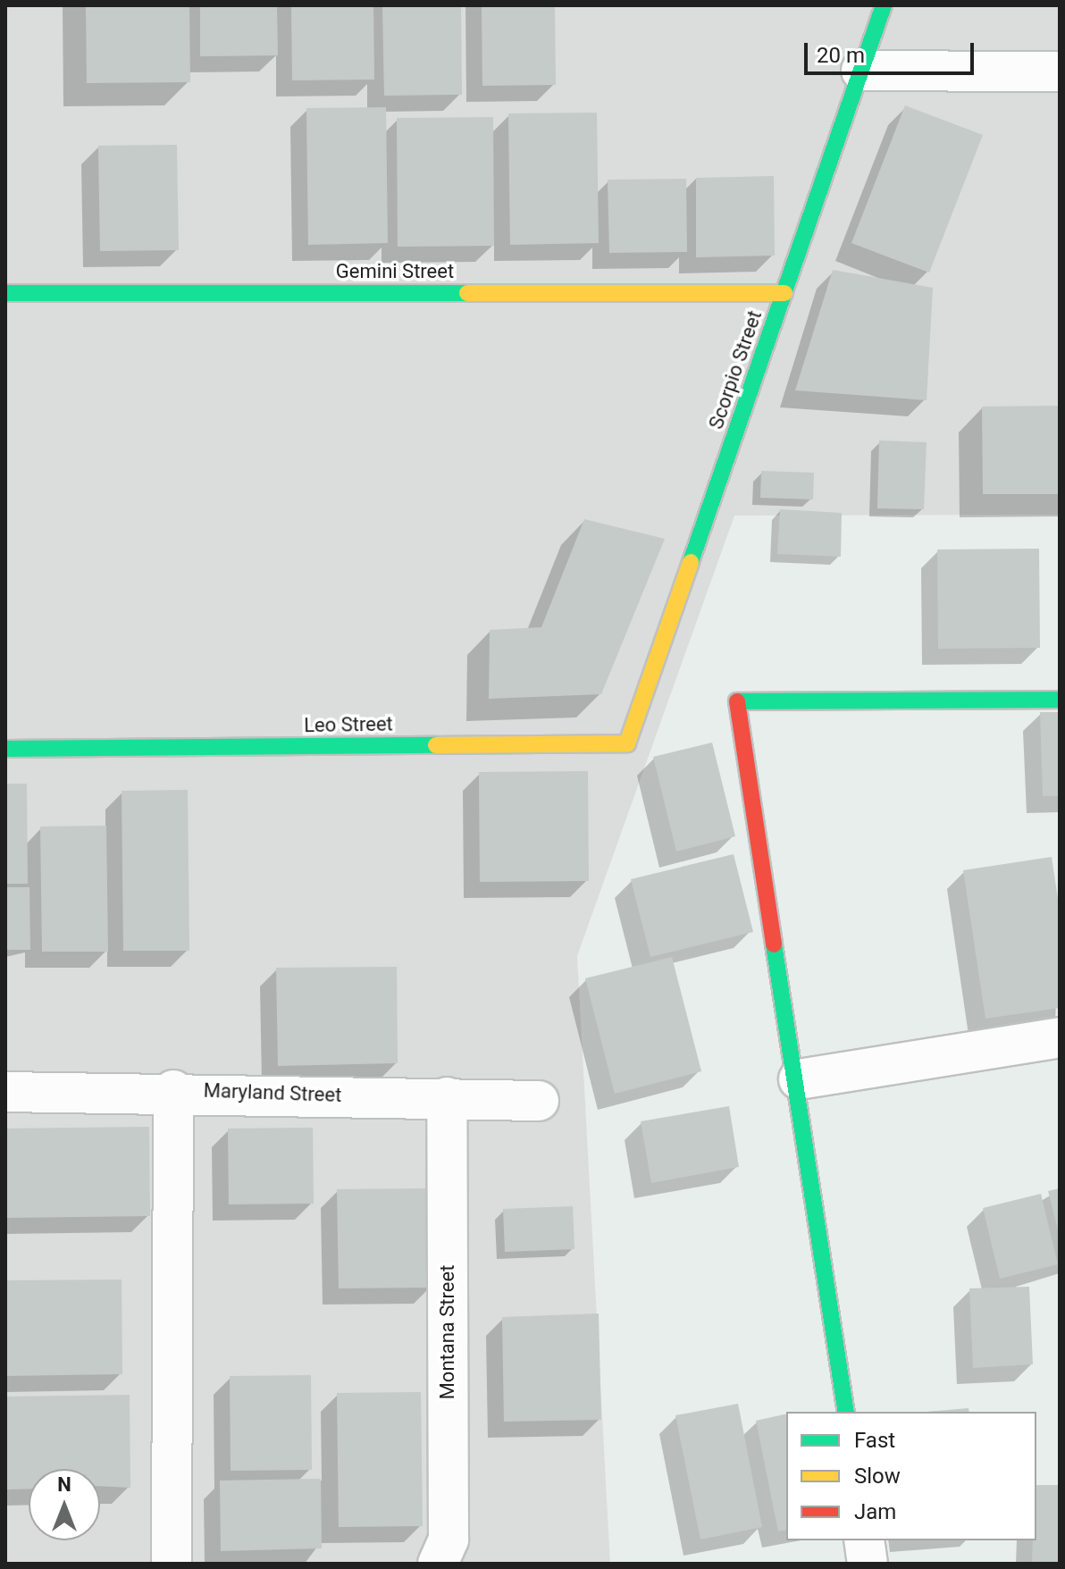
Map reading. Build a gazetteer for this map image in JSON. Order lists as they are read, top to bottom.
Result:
{
  "streets": {
    "street": [
      "Gemini Street",
      "Scorpio Street",
      "Leo Street",
      "Maryland Street",
      "Montana Street"
    ]
  },
  "crossings": [
    ["Gemini Street", "Scorpio Street"],
    ["Scorpio Street", "Leo Street"],
    ["Maryland Street", "Montana Street"]
  ],
  "legend": ["Fast", "Slow", "Jam"],
  "scale_bar": "20 m",
  "north": "top"
}
